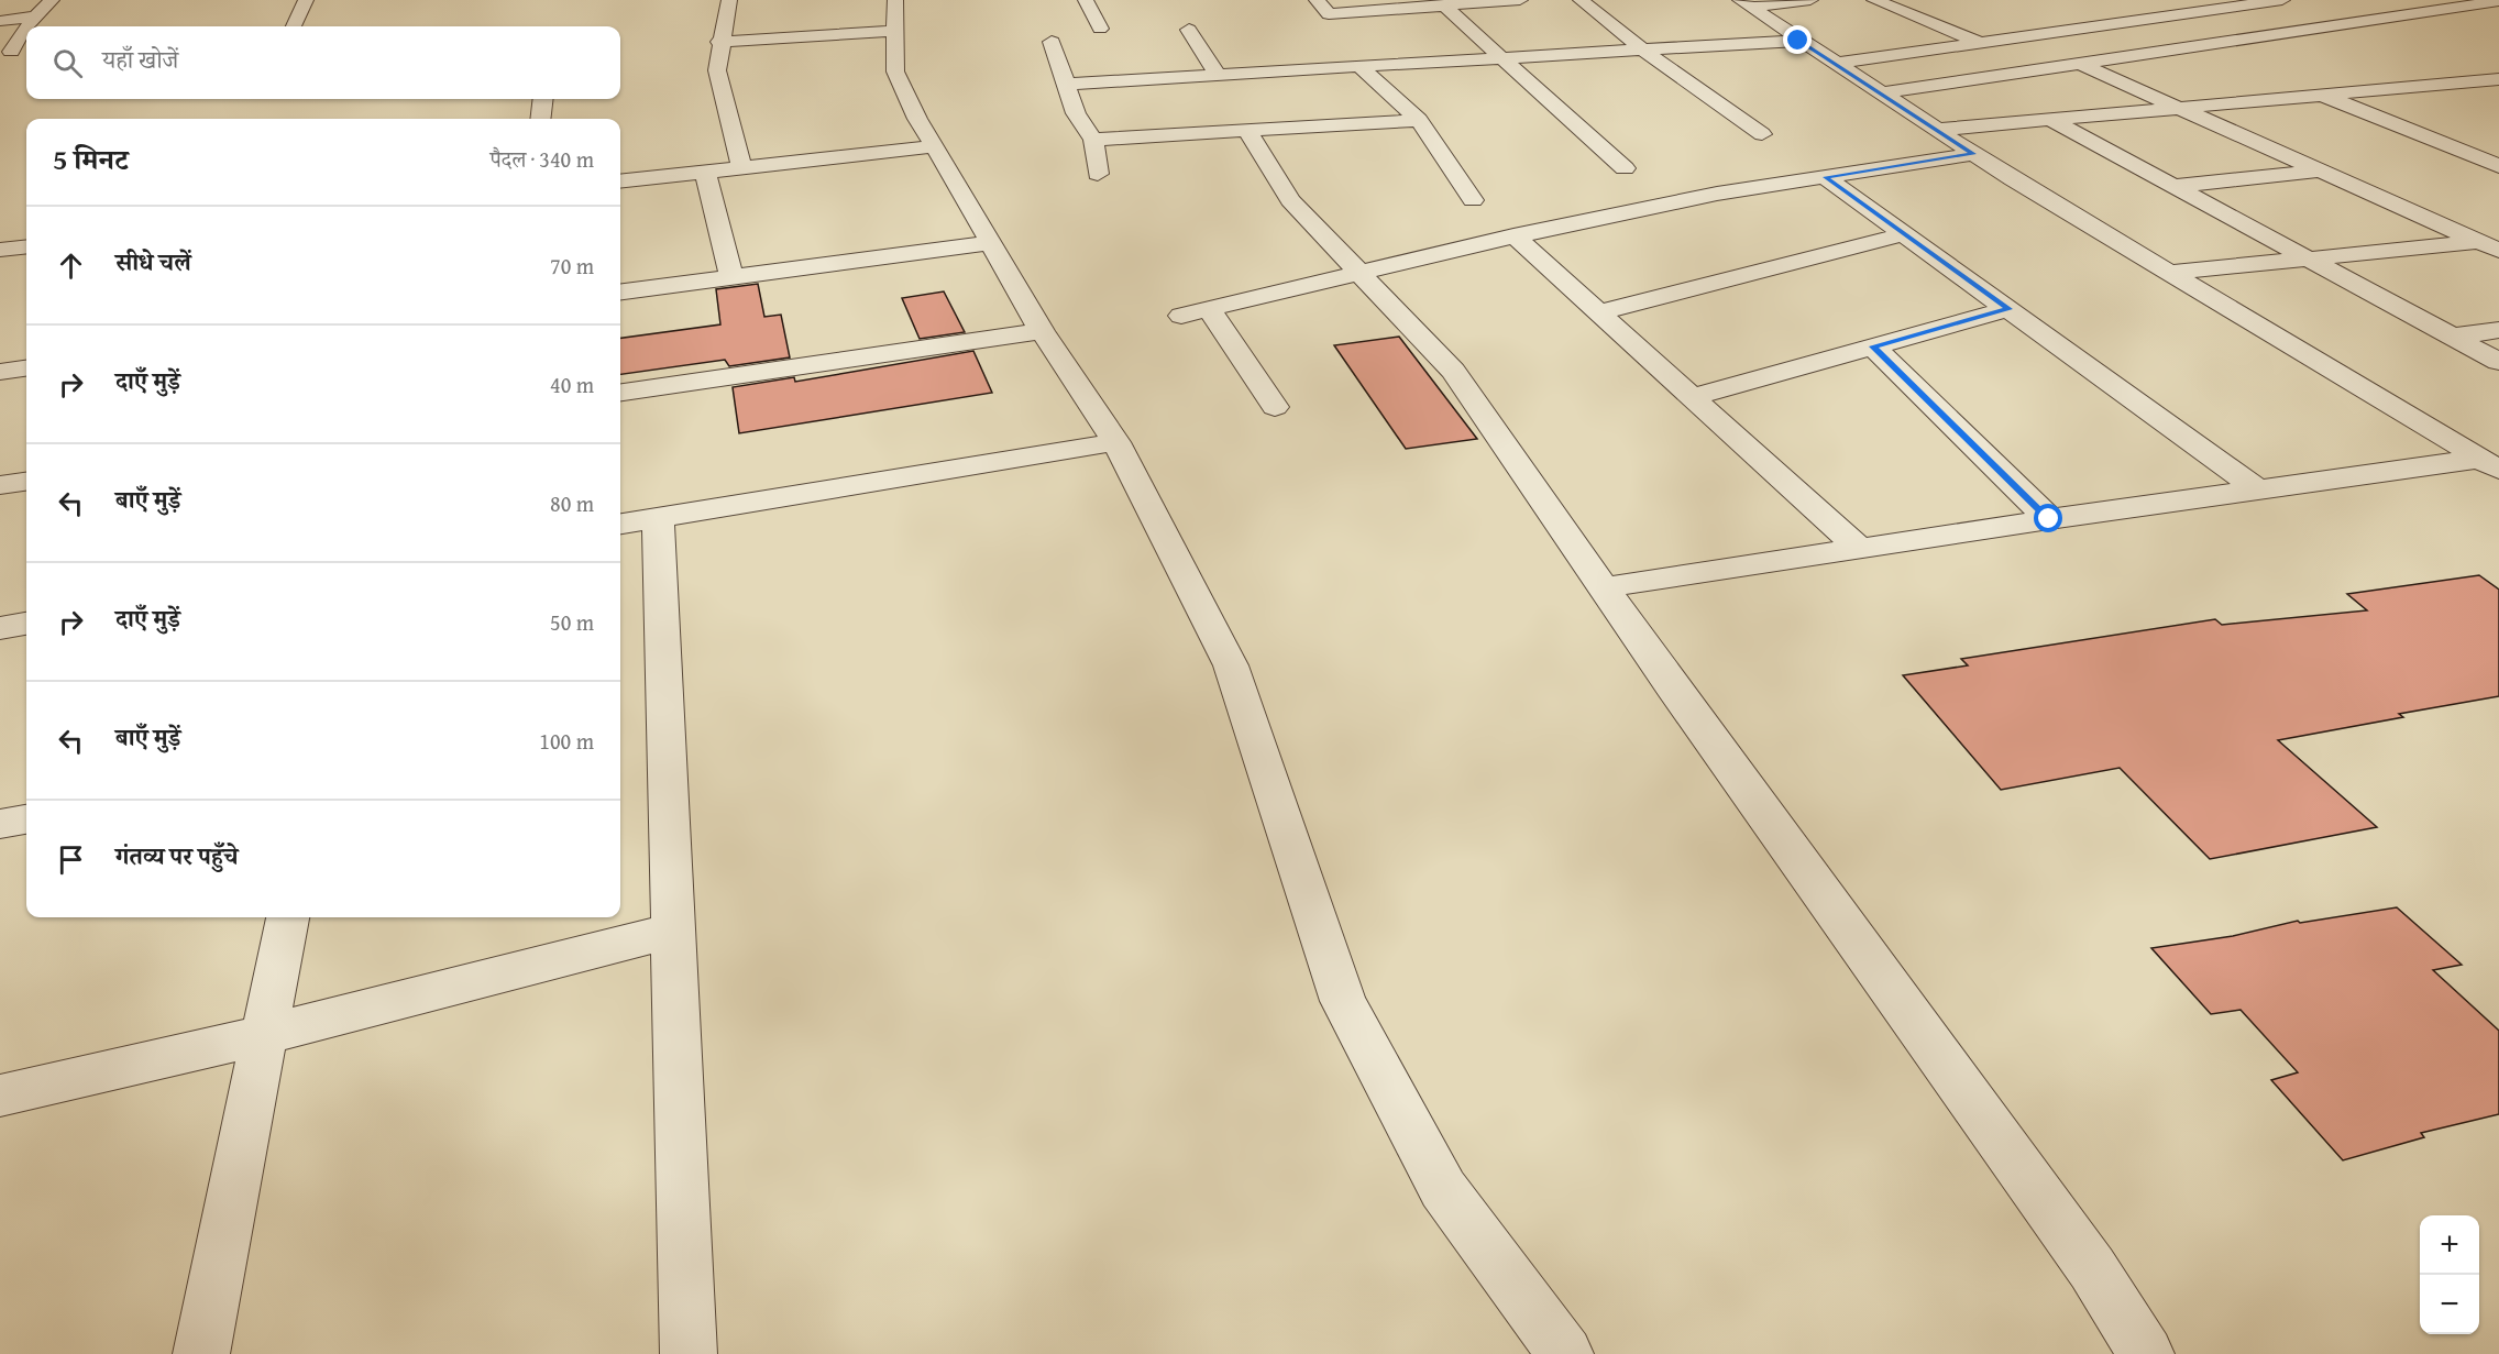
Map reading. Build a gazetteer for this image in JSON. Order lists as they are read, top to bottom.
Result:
{
  "page": {
    "search": "यहाँ खोजें",
    "heading": ["5 मिनट", "पैदल · 340 m"],
    "list": [
      ["सीधे चलें", "70 m"],
      ["दाएँ मुड़ें", "40 m"],
      ["बाएँ मुड़ें", "80 m"],
      ["दाएँ मुड़ें", "50 m"],
      ["बाएँ मुड़ें", "100 m"],
      "गंतव्य पर पहुँचे"
    ],
    "map_buttons": ["+", "−"]
  }
}
